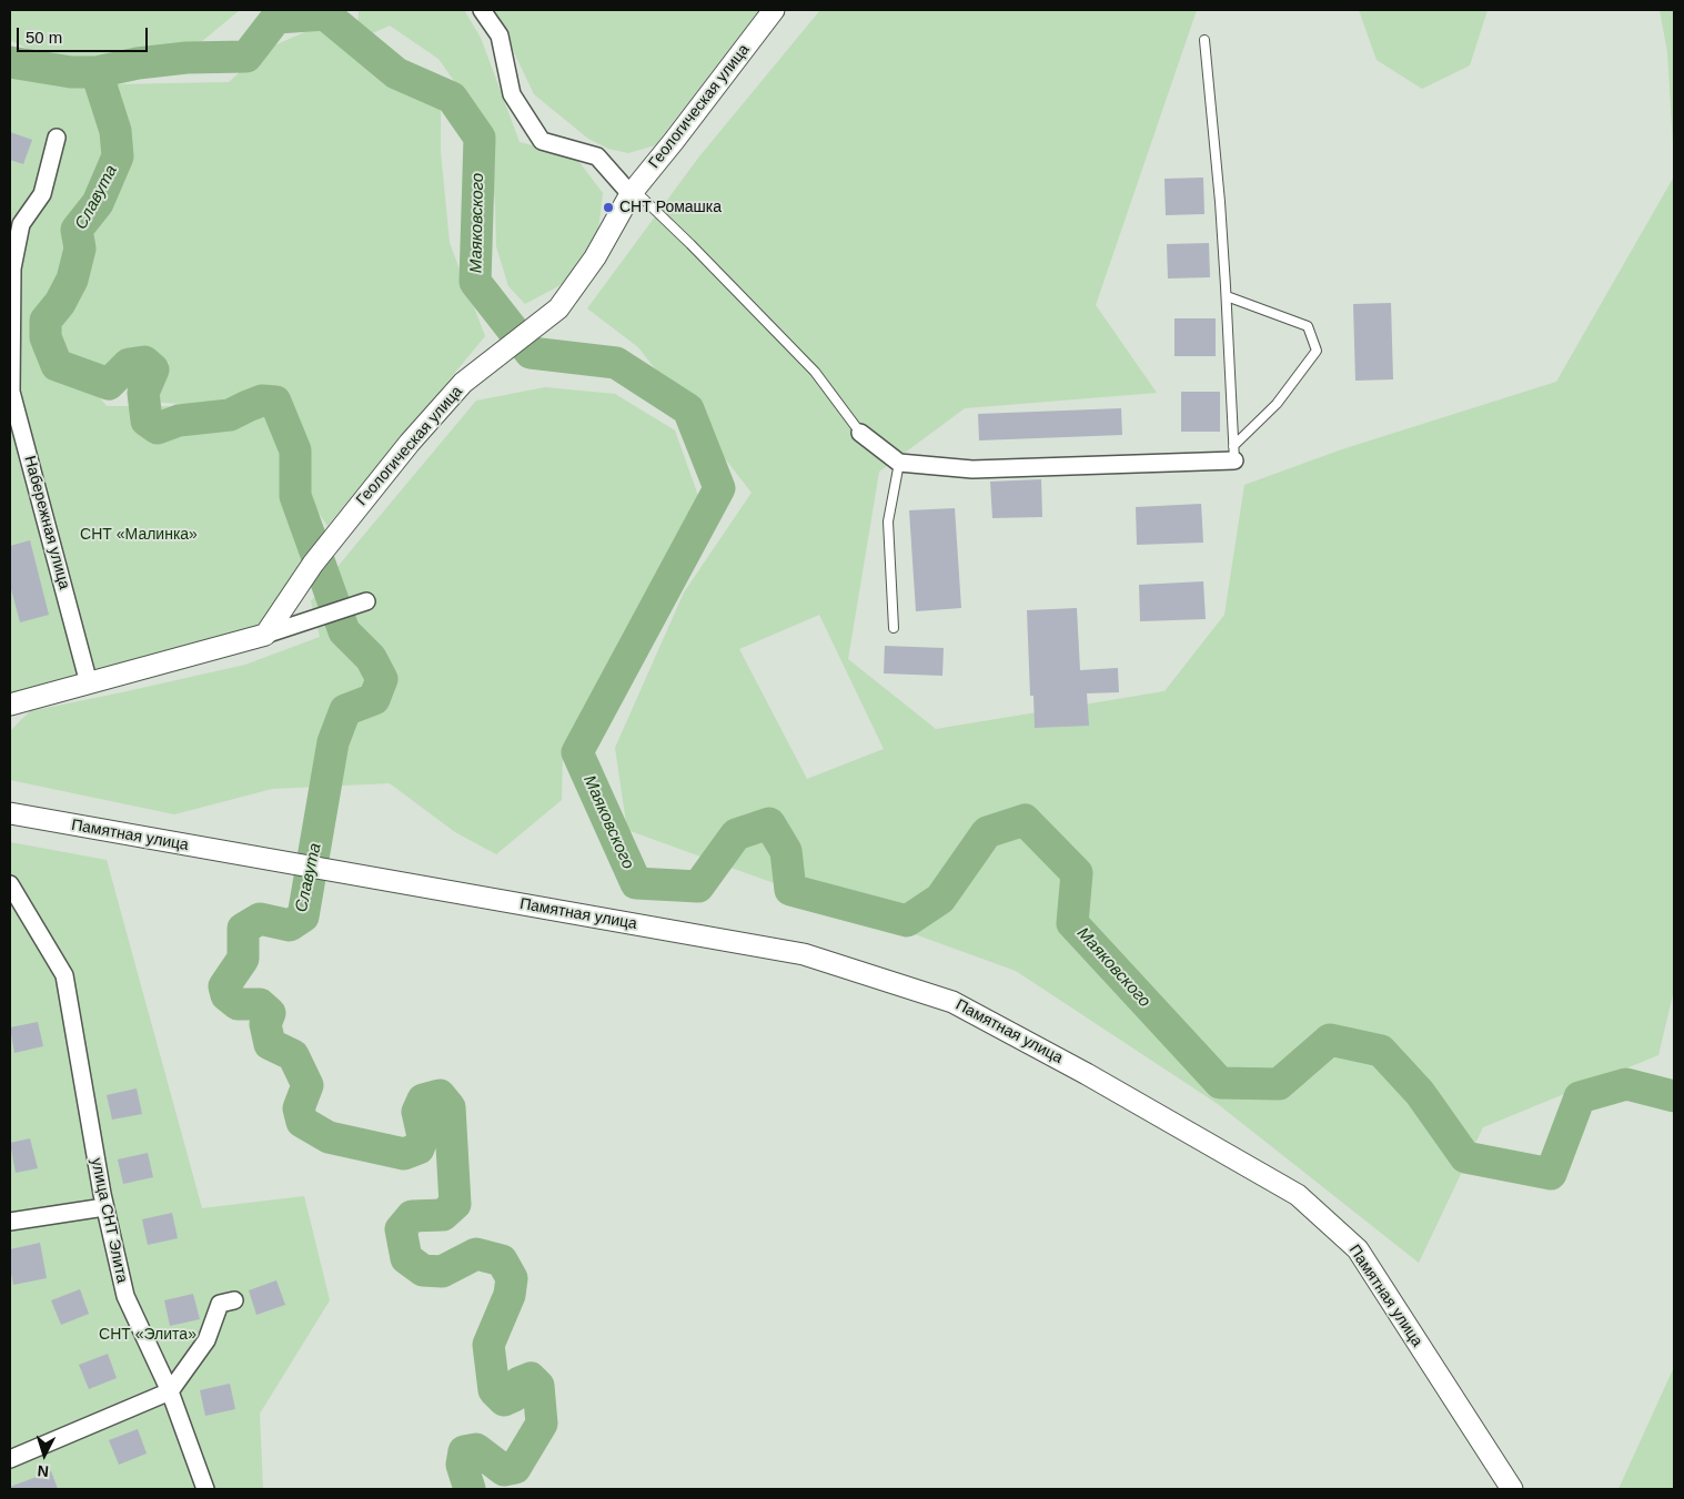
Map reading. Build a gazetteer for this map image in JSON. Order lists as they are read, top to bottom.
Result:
{
  "streets": {
    "street": [
      "Геологическая улица",
      "Набережная улица",
      "Памятная улица",
      "улица СНТ Элита"
    ]
  },
  "water": ["Славута", "Маяковского"],
  "parks": ["СНТ «Малинка»", "СНТ «Элита»"],
  "places": ["СНТ Ромашка"],
  "scale_bar": "50 m",
  "north": "bottom"
}
